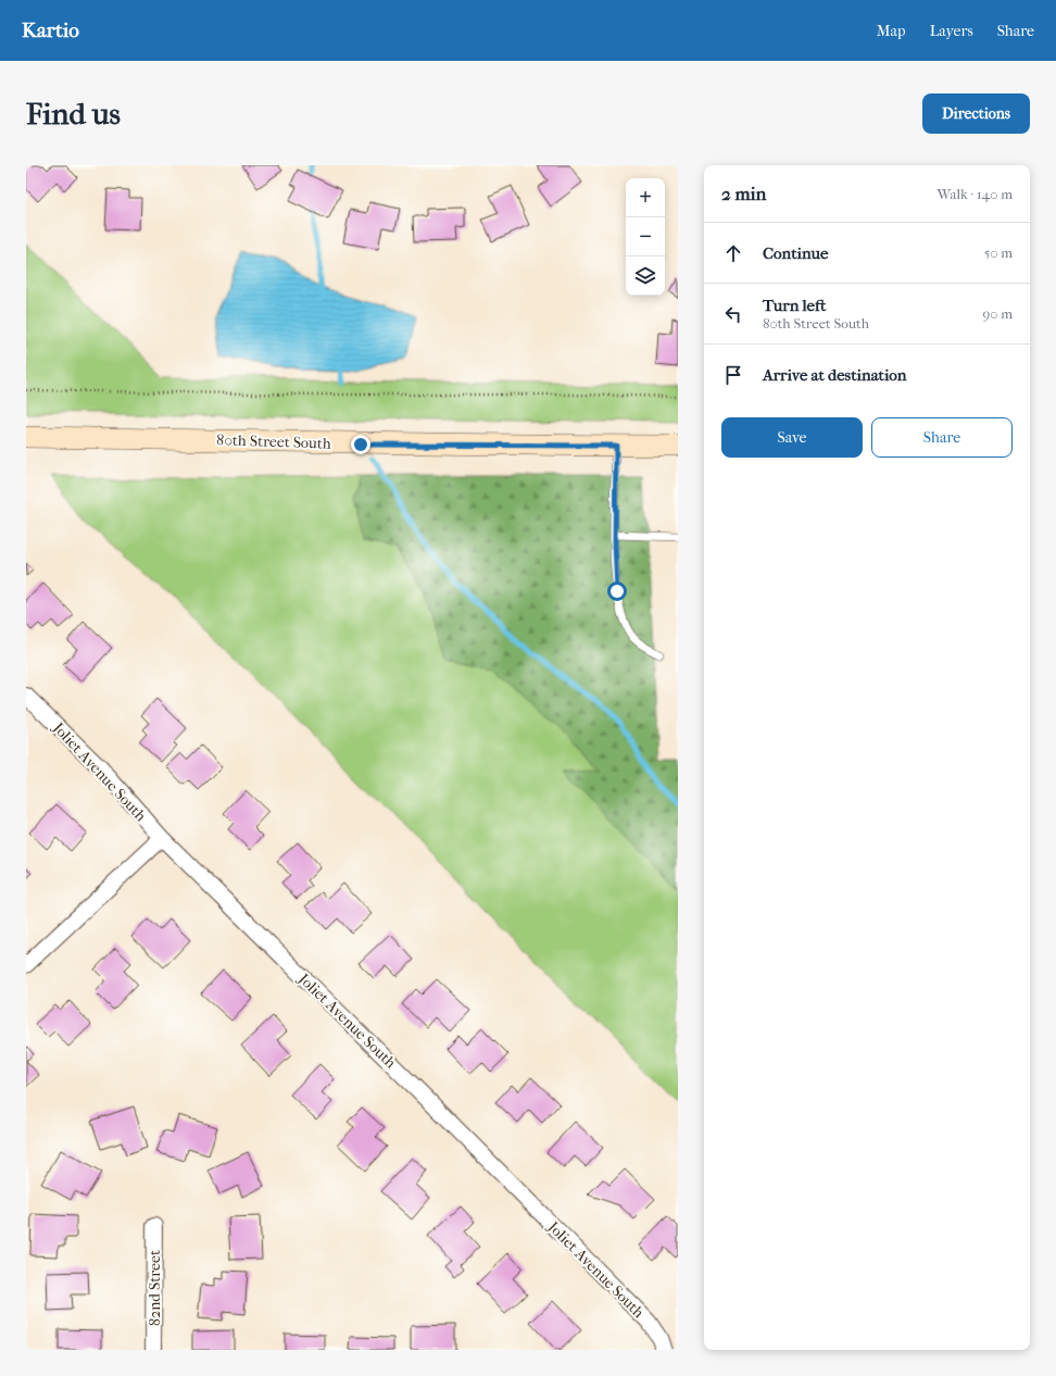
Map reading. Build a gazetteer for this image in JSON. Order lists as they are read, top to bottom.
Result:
{
  "streets": {
    "main road": ["80th Street South"],
    "street": ["Joliet Avenue South", "82nd Street"]
  },
  "page": {
    "header": "Kartio",
    "nav": ["Map", "Layers", "Share"],
    "buttons": [
      "Directions",
      ["Save", "Share"]
    ],
    "title": "Find us",
    "heading": ["2 min", "Walk · 140 m"],
    "map_buttons": ["+", "−"],
    "list": [
      ["Continue", "50 m"],
      ["Turn left", "80th Street South", "90 m"],
      "Arrive at destination"
    ]
  }
}
